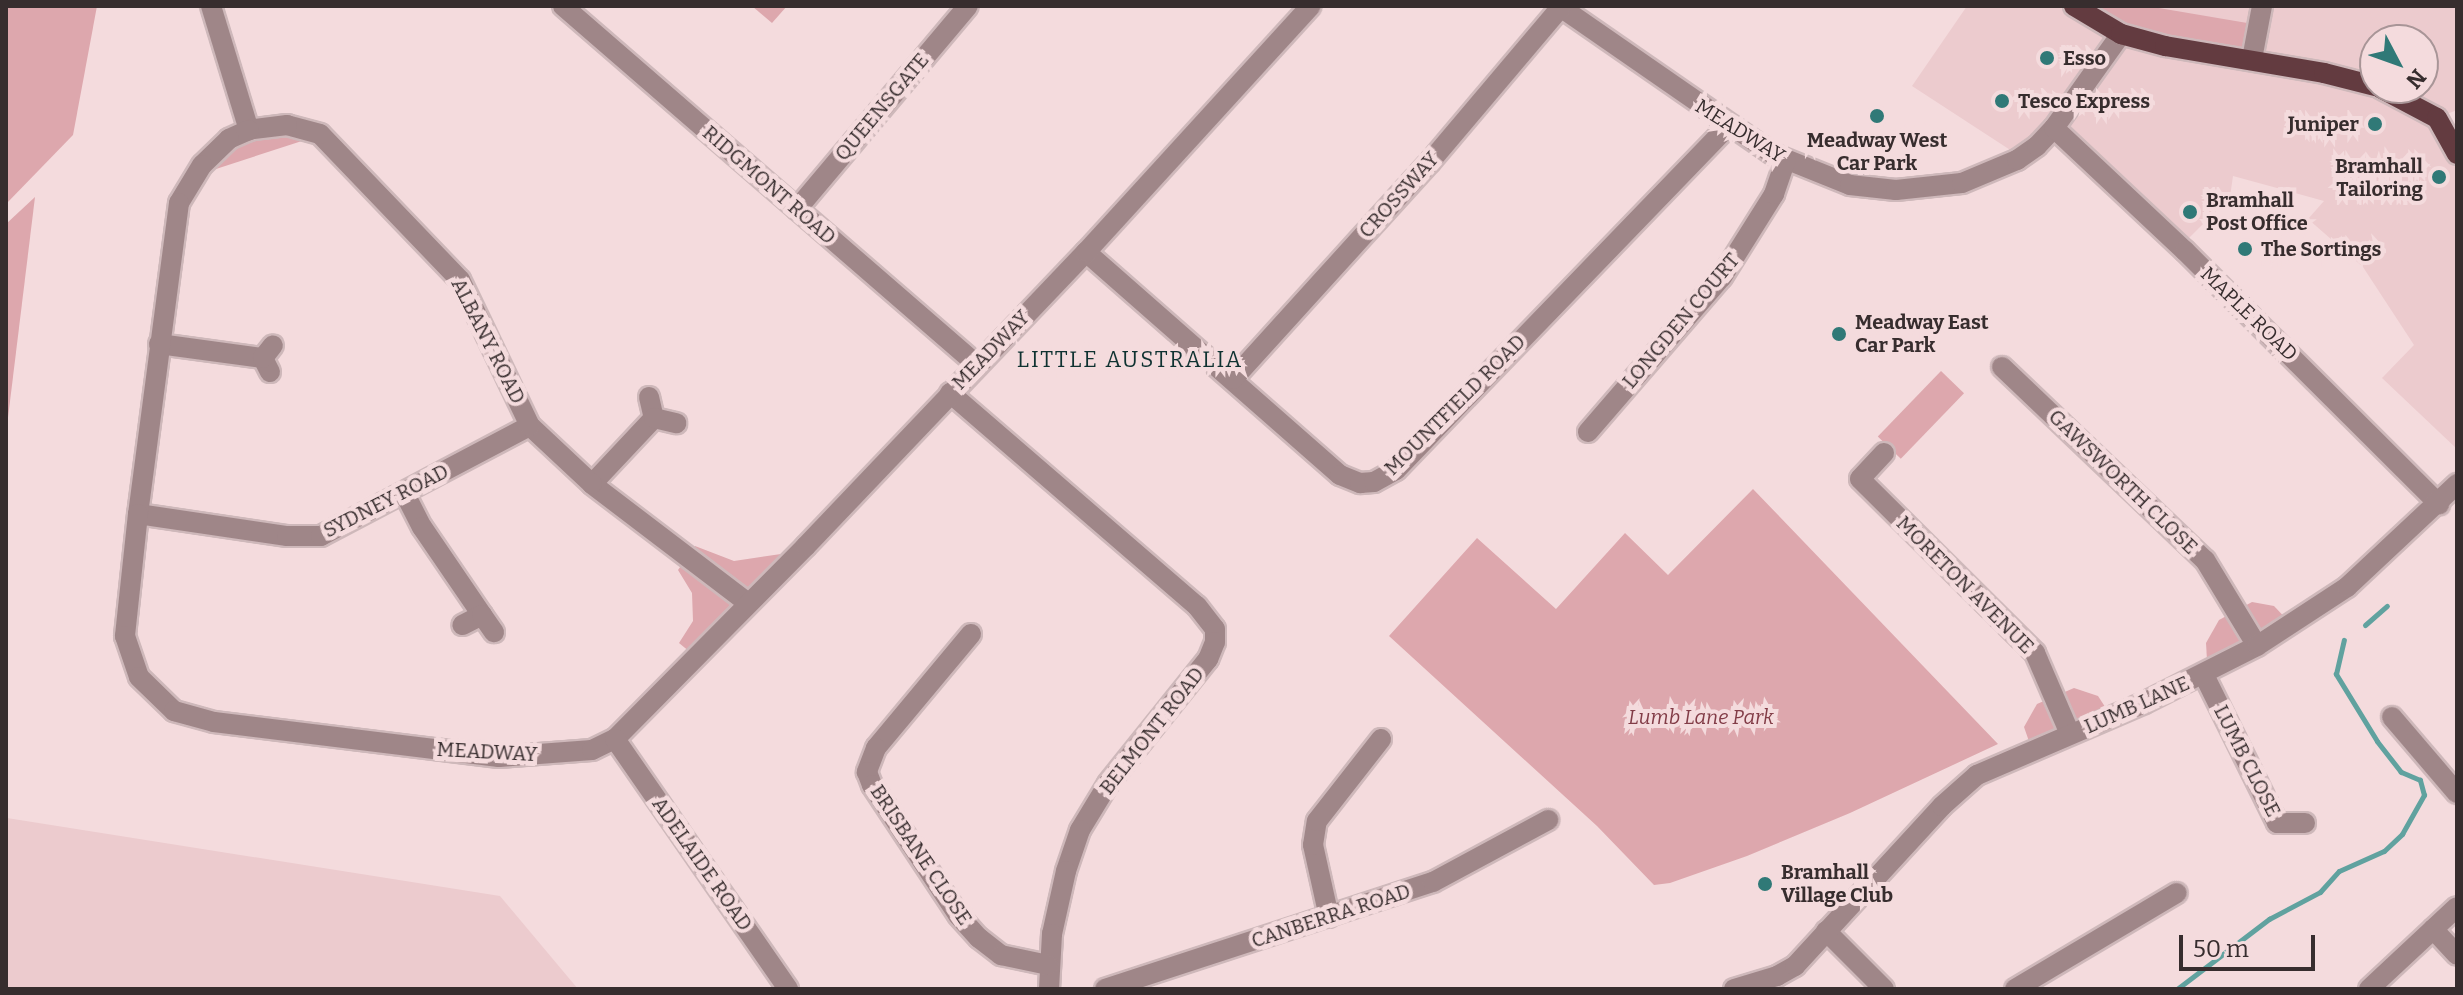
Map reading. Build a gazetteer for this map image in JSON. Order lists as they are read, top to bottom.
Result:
{
  "streets": {
    "street": [
      "QUEENSGATE",
      "MEADWAY",
      "RIDGMONT ROAD",
      "CROSSWAY",
      "MAPLE ROAD",
      "LONGDEN COURT",
      "ALBANY ROAD",
      "MOUNTFIELD ROAD",
      "GAWSWORTH CLOSE",
      "SYDNEY ROAD",
      "MORETON AVENUE",
      "LUMB LANE",
      "BELMONT ROAD",
      "LUMB CLOSE",
      "BRISBANE CLOSE",
      "ADELAIDE ROAD",
      "CANBERRA ROAD"
    ]
  },
  "crossings": [
    ["QUEENSGATE", "RIDGMONT ROAD"],
    ["MEADWAY", "RIDGMONT ROAD"],
    ["MEADWAY", "CROSSWAY"],
    ["MEADWAY", "MAPLE ROAD"],
    ["MEADWAY", "LONGDEN COURT"],
    ["MEADWAY", "ALBANY ROAD"],
    ["MEADWAY", "MOUNTFIELD ROAD"],
    ["MEADWAY", "SYDNEY ROAD"],
    ["MEADWAY", "BELMONT ROAD"],
    ["MEADWAY", "ADELAIDE ROAD"],
    ["CROSSWAY", "MOUNTFIELD ROAD"],
    ["MAPLE ROAD", "LUMB LANE"],
    ["ALBANY ROAD", "SYDNEY ROAD"],
    ["GAWSWORTH CLOSE", "LUMB LANE"],
    ["MORETON AVENUE", "LUMB LANE"],
    ["LUMB LANE", "LUMB CLOSE"],
    ["BELMONT ROAD", "BRISBANE CLOSE"]
  ],
  "districts": ["LITTLE AUSTRALIA"],
  "parks": ["Lumb Lane Park"],
  "places": [
    "Esso",
    "Tesco Express",
    "Meadway West Car Park",
    "Juniper",
    "Bramhall Tailoring",
    "Bramhall Post Office",
    "The Sortings",
    "Meadway East Car Park",
    "Bramhall Village Club"
  ],
  "scale_bar": "50 m",
  "north": "bottom right"
}
